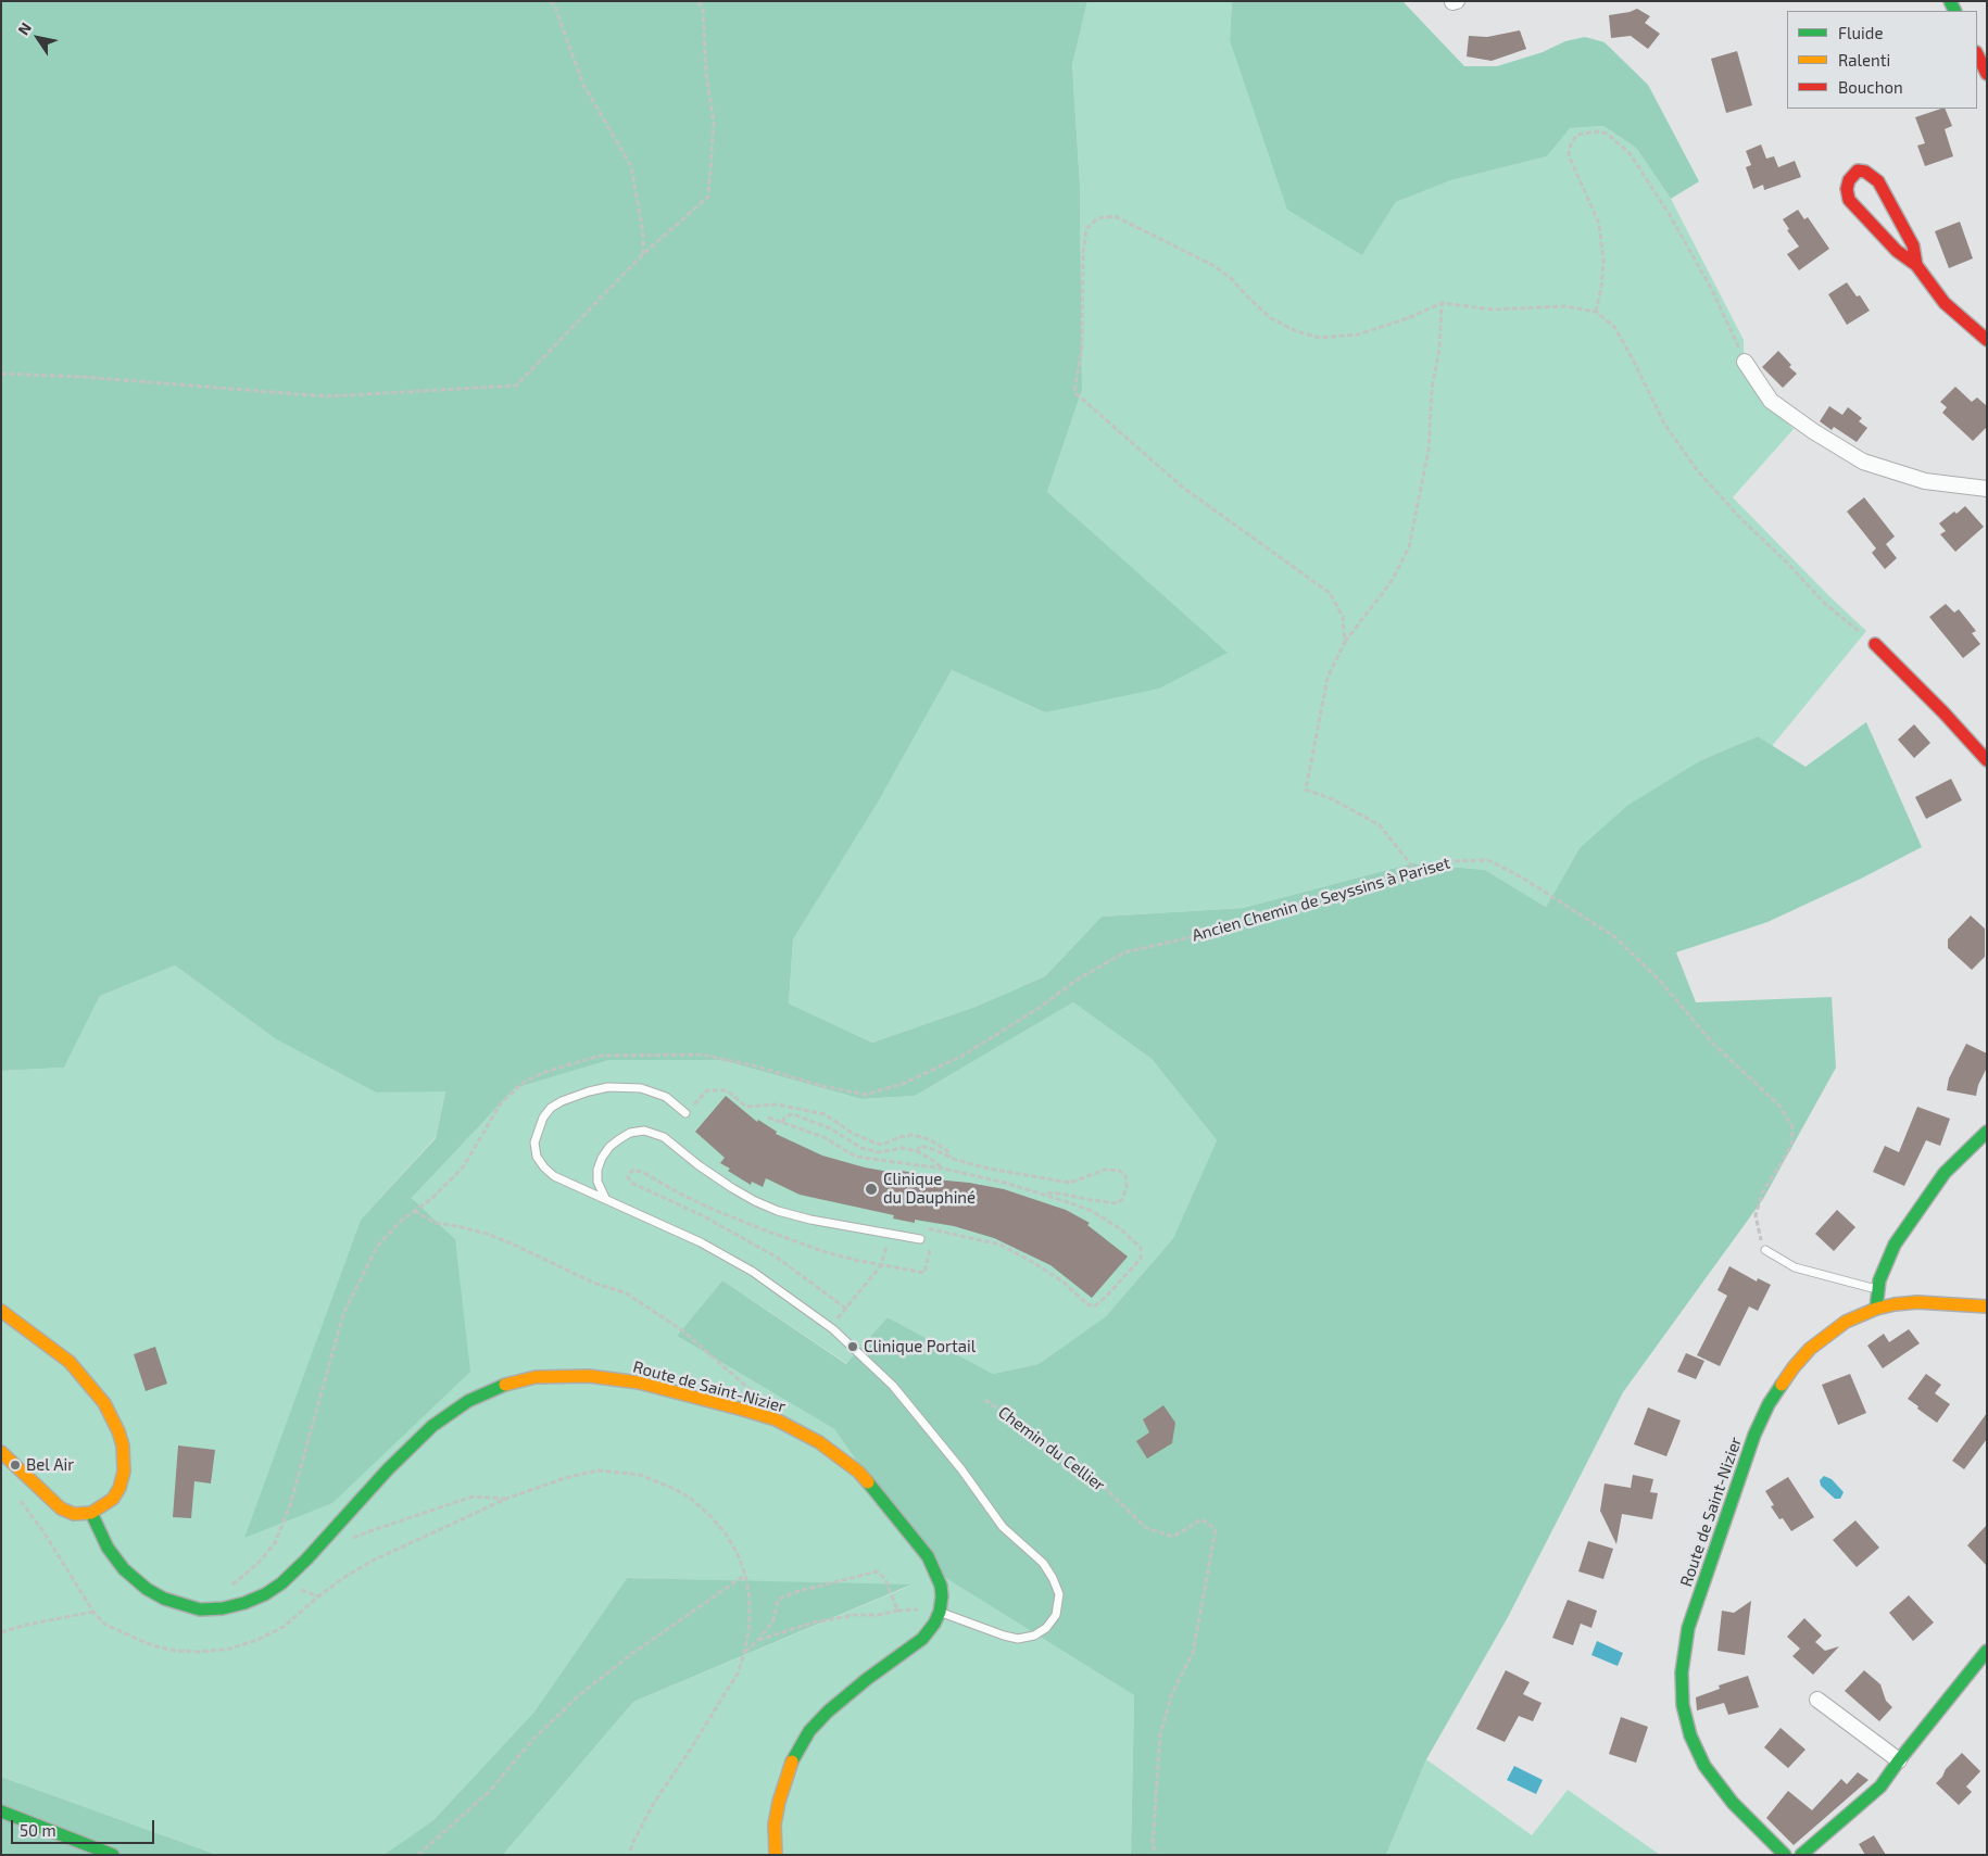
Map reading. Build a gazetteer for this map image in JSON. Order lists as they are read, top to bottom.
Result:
{
  "streets": {
    "main road": ["Route de Saint-Nizier"],
    "path": ["Ancien Chemin de Seyssins à Pariset", "Chemin du Cellier"]
  },
  "places": ["Clinique du Dauphiné", "Clinique Portail", "Bel Air"],
  "legend": ["Fluide", "Ralenti", "Bouchon"],
  "scale_bar": "50 m",
  "north": "top left"
}
